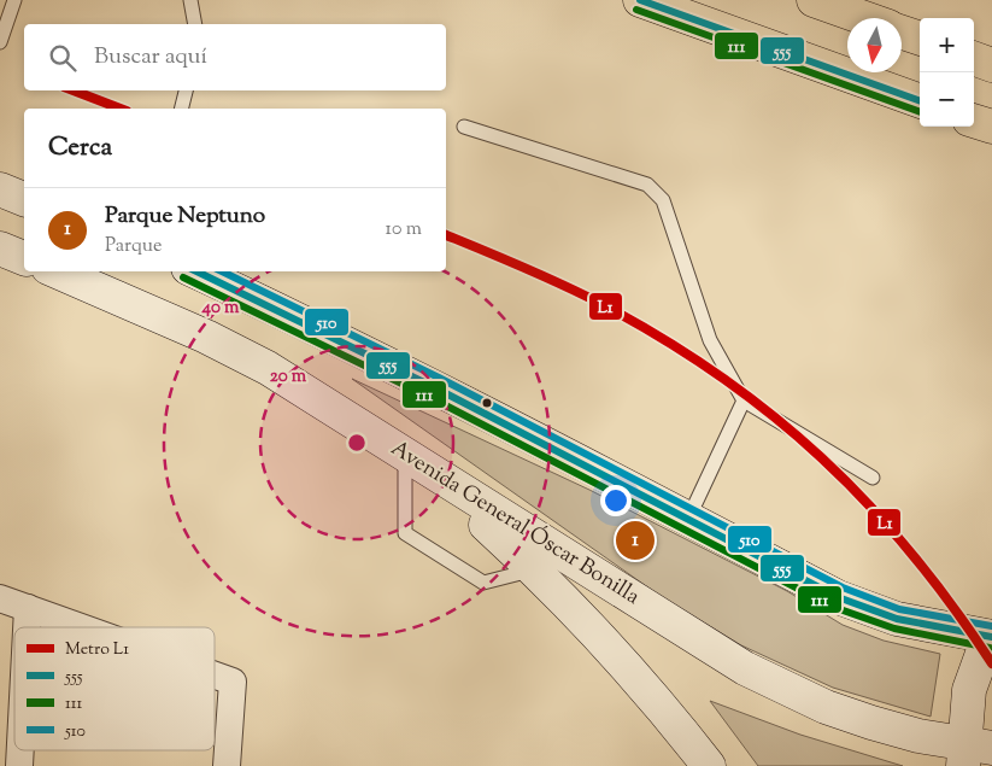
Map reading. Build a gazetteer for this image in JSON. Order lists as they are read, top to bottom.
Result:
{
  "streets": {
    "main road": ["Avenida General Óscar Bonilla"]
  },
  "lines": [
    "transit line 555",
    "transit line 111",
    "metro line L1",
    "transit line 510"
  ],
  "legend": [
    "Metro L1",
    "555",
    "111",
    "510"
  ],
  "north": "bottom",
  "page": {
    "map_buttons": ["+", "−"],
    "search": "Buscar aquí",
    "heading": "Cerca",
    "list": [
      {
        "mark": "1",
        "name": "Parque Neptuno",
        "note": "Parque",
        "value": "10 m"
      }
    ],
    "pins": "1"
  },
  "rings": ["40 m", "20 m"]
}
